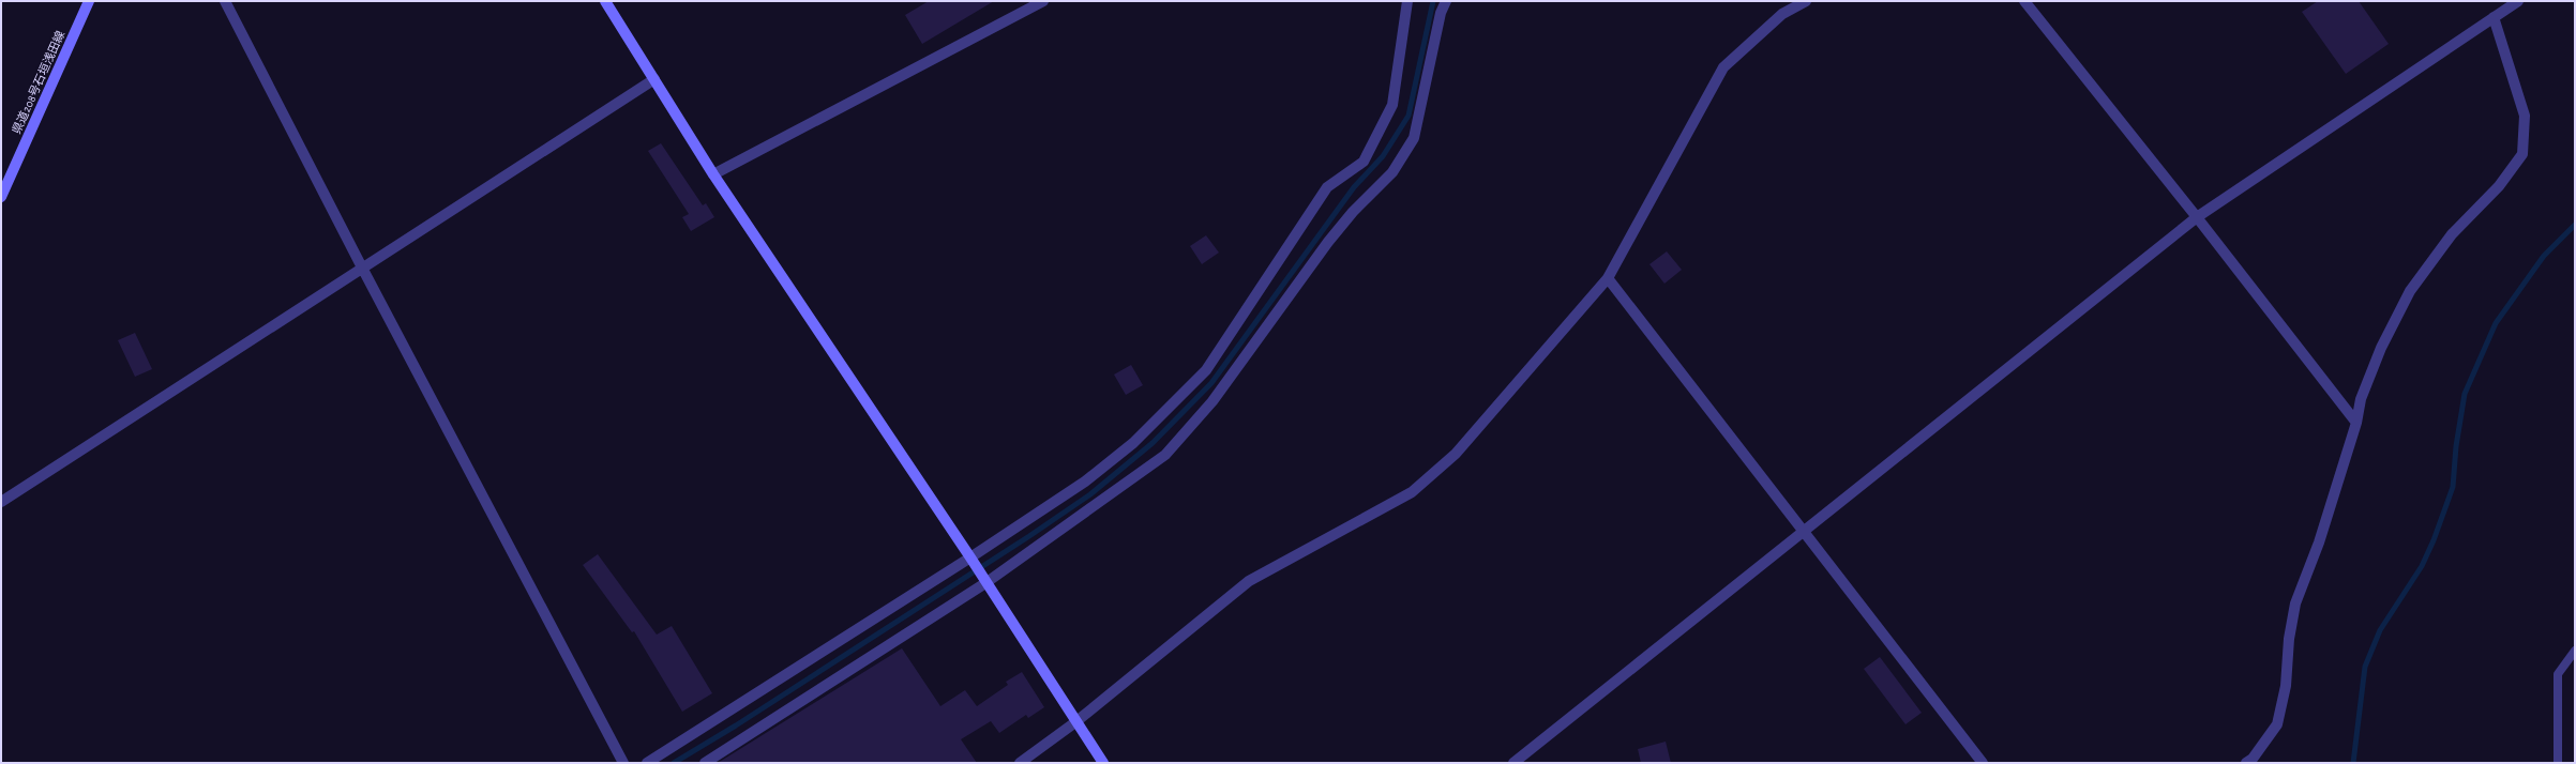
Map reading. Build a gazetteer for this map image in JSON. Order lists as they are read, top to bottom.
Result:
{
  "streets": {
    "street": ["県道208号石垣浅田線"]
  }
}
